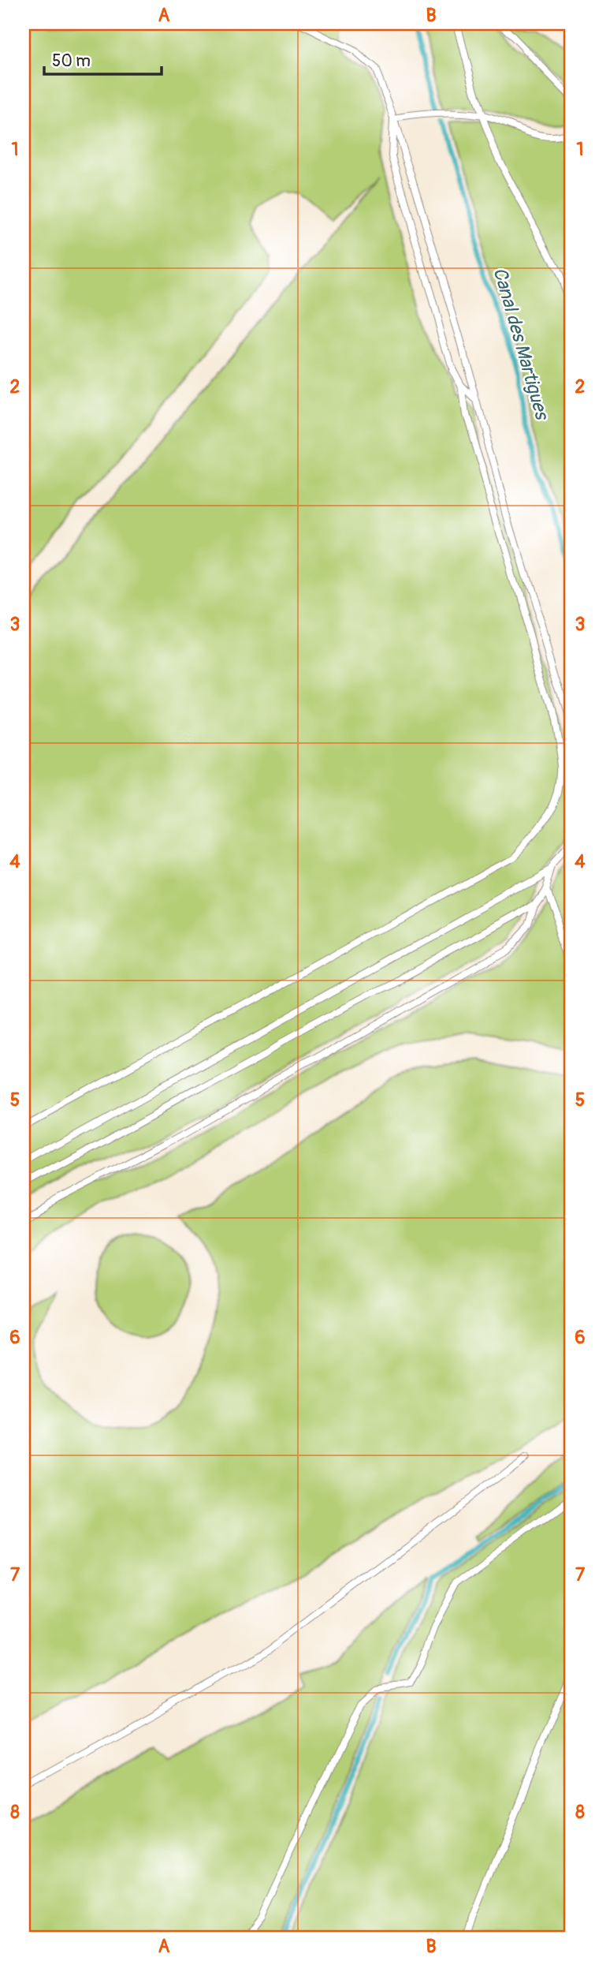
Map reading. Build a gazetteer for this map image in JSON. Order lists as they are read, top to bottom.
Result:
{
  "water": ["Canal des Martigues"],
  "scale_bar": "50 m",
  "grid": {
    "columns": ["A", "B"],
    "rows": [
      "1",
      "2",
      "3",
      "4",
      "5",
      "6",
      "7",
      "8"
    ]
  }
}
